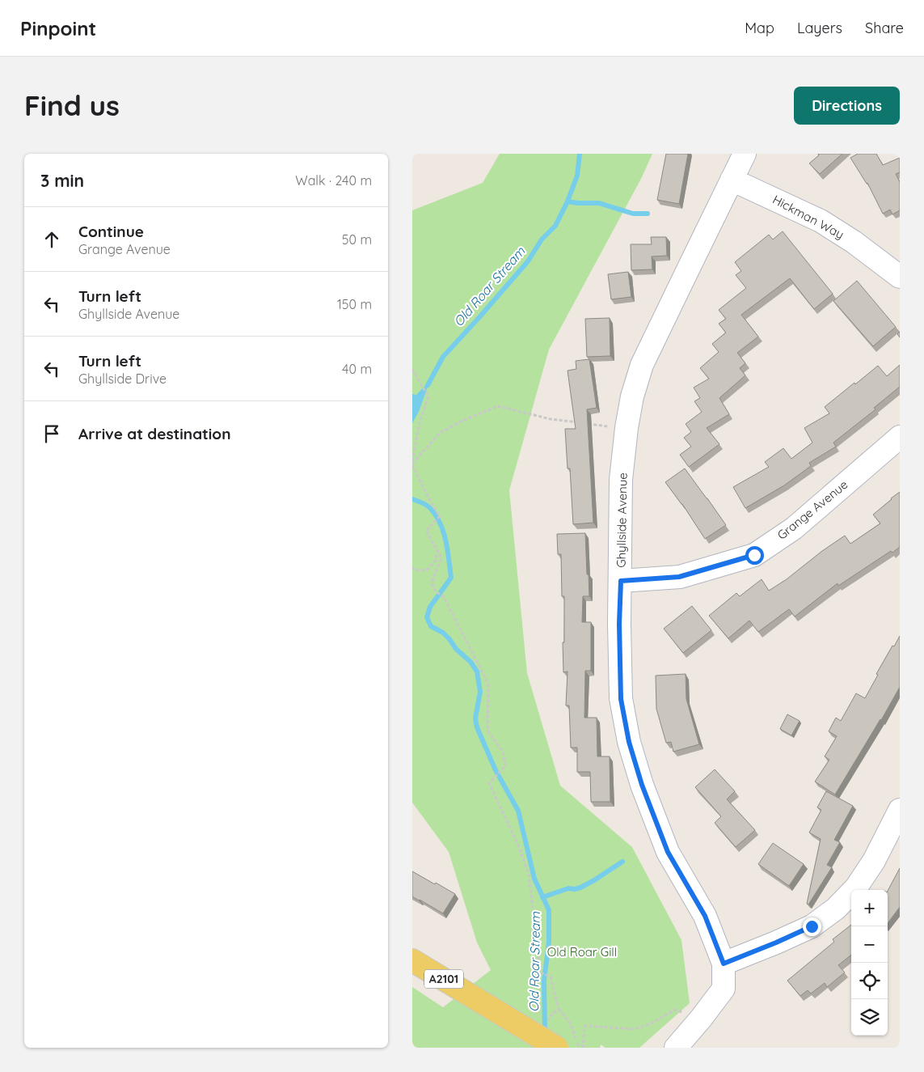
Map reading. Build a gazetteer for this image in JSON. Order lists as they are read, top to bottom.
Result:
{
  "streets": {
    "main road": ["A2101"],
    "street": ["Hickman Way", "Grange Avenue", "Ghyllside Avenue"]
  },
  "crossings": [
    ["Hickman Way", "Ghyllside Avenue"],
    ["Grange Avenue", "Ghyllside Avenue"]
  ],
  "water": ["Old Roar Stream"],
  "parks": ["Old Roar Gill"],
  "page": {
    "header": "Pinpoint",
    "nav": ["Map", "Layers", "Share"],
    "buttons": "Directions",
    "title": "Find us",
    "heading": ["3 min", "Walk · 240 m"],
    "list": [
      ["Continue", "Grange Avenue", "50 m"],
      ["Turn left", "Ghyllside Avenue", "150 m"],
      ["Turn left", "Ghyllside Drive", "40 m"],
      "Arrive at destination"
    ],
    "map_buttons": ["+", "−"]
  }
}
